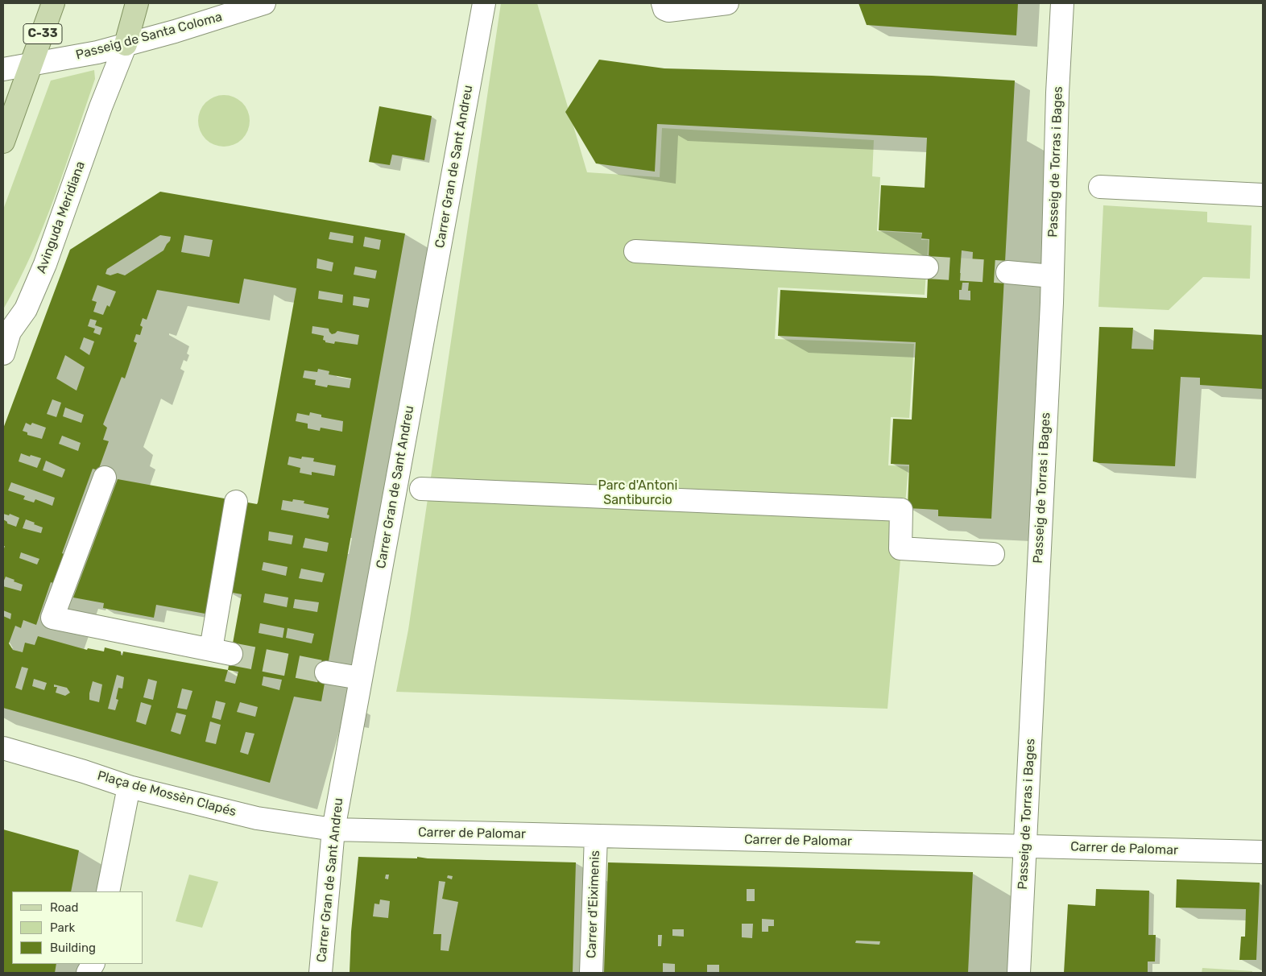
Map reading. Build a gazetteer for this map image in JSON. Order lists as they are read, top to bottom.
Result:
{
  "streets": {
    "main road": ["C-33"],
    "street": [
      "Passeig de Santa Coloma",
      "Passeig de Torras i Bages",
      "Carrer Gran de Sant Andreu",
      "Avinguda Meridiana",
      "Plaça de Mossèn Clapés",
      "Carrer de Palomar",
      "Carrer d'Eiximenis"
    ]
  },
  "crossings": [
    ["C-33", "Passeig de Santa Coloma"],
    ["Passeig de Santa Coloma", "Avinguda Meridiana"],
    ["Passeig de Torras i Bages", "Carrer de Palomar"],
    ["Carrer Gran de Sant Andreu", "Plaça de Mossèn Clapés"],
    ["Carrer Gran de Sant Andreu", "Carrer de Palomar"],
    ["Plaça de Mossèn Clapés", "Carrer de Palomar"],
    ["Carrer de Palomar", "Carrer d'Eiximenis"]
  ],
  "parks": ["Parc d'Antoni Santiburcio"],
  "legend": ["Road", "Park", "Building"]
}
